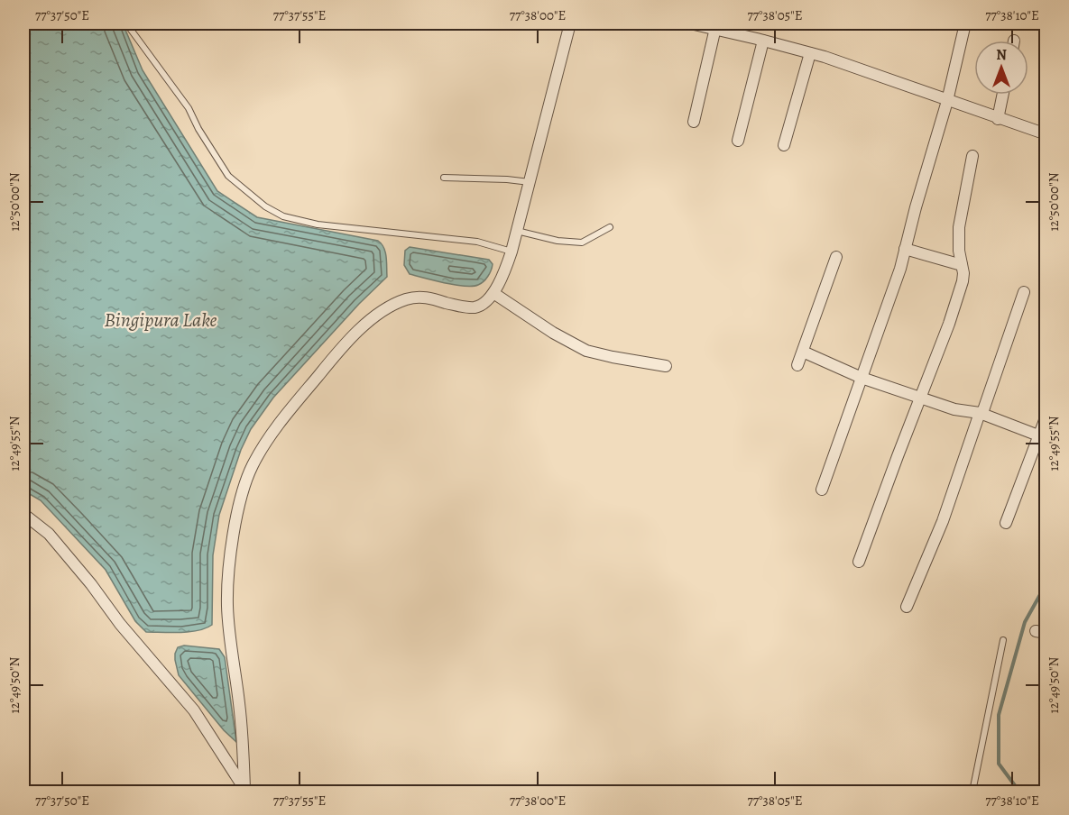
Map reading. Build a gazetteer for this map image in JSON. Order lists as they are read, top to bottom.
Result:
{
  "water": ["Bingipura Lake"],
  "north": "top",
  "coordinates": [
    "77°37'50\"E",
    "77°37'55\"E",
    "77°38'00\"E",
    "77°38'05\"E",
    "77°38'10\"E",
    "12°50'00\"N",
    "12°49'55\"N",
    "12°49'50\"N"
  ]
}
